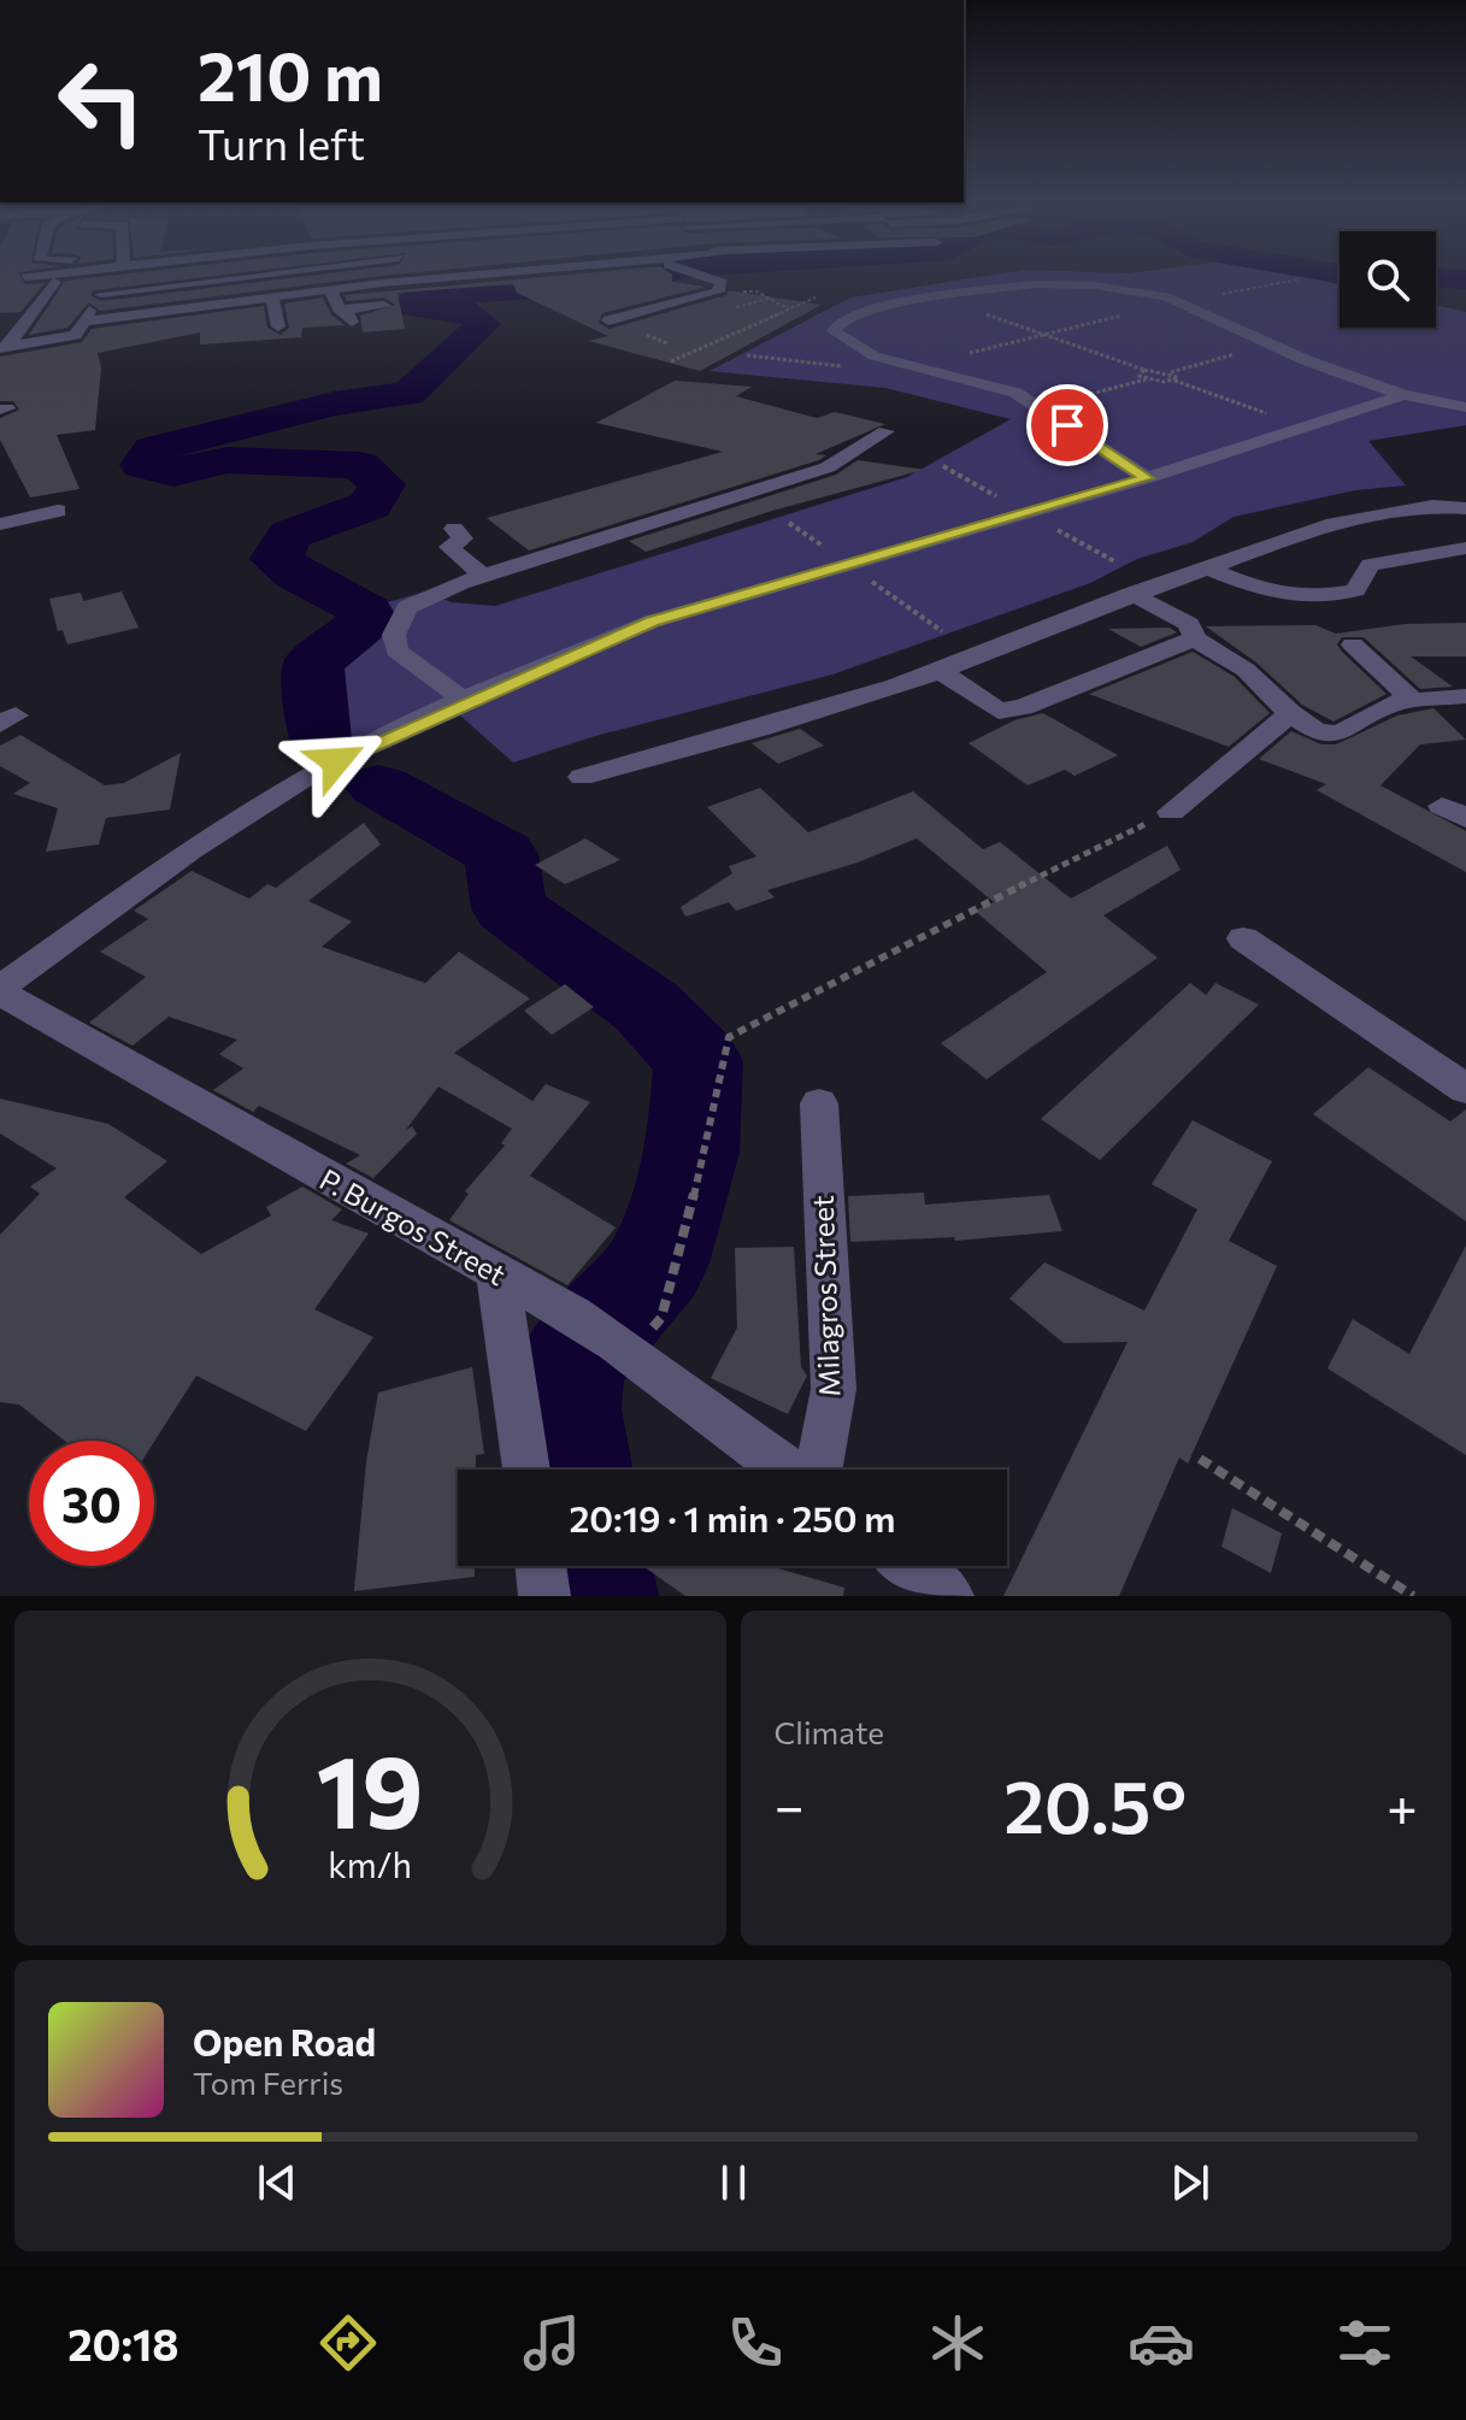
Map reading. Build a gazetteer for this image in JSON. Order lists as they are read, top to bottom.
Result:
{
  "streets": {
    "street": ["P. Burgos Street", "Milagros Street"]
  },
  "page": {
    "turn": ["210 m", "Turn left"],
    "limit": "30",
    "trip": "20:19 · 1 min · 250 m",
    "tile": "Climate",
    "heat": ["−", "20.5°", "+"],
    "song": ["Open Road", "Tom Ferris"],
    "tabs": "20:18",
    "gauge": ["19", "km/h"]
  }
}
